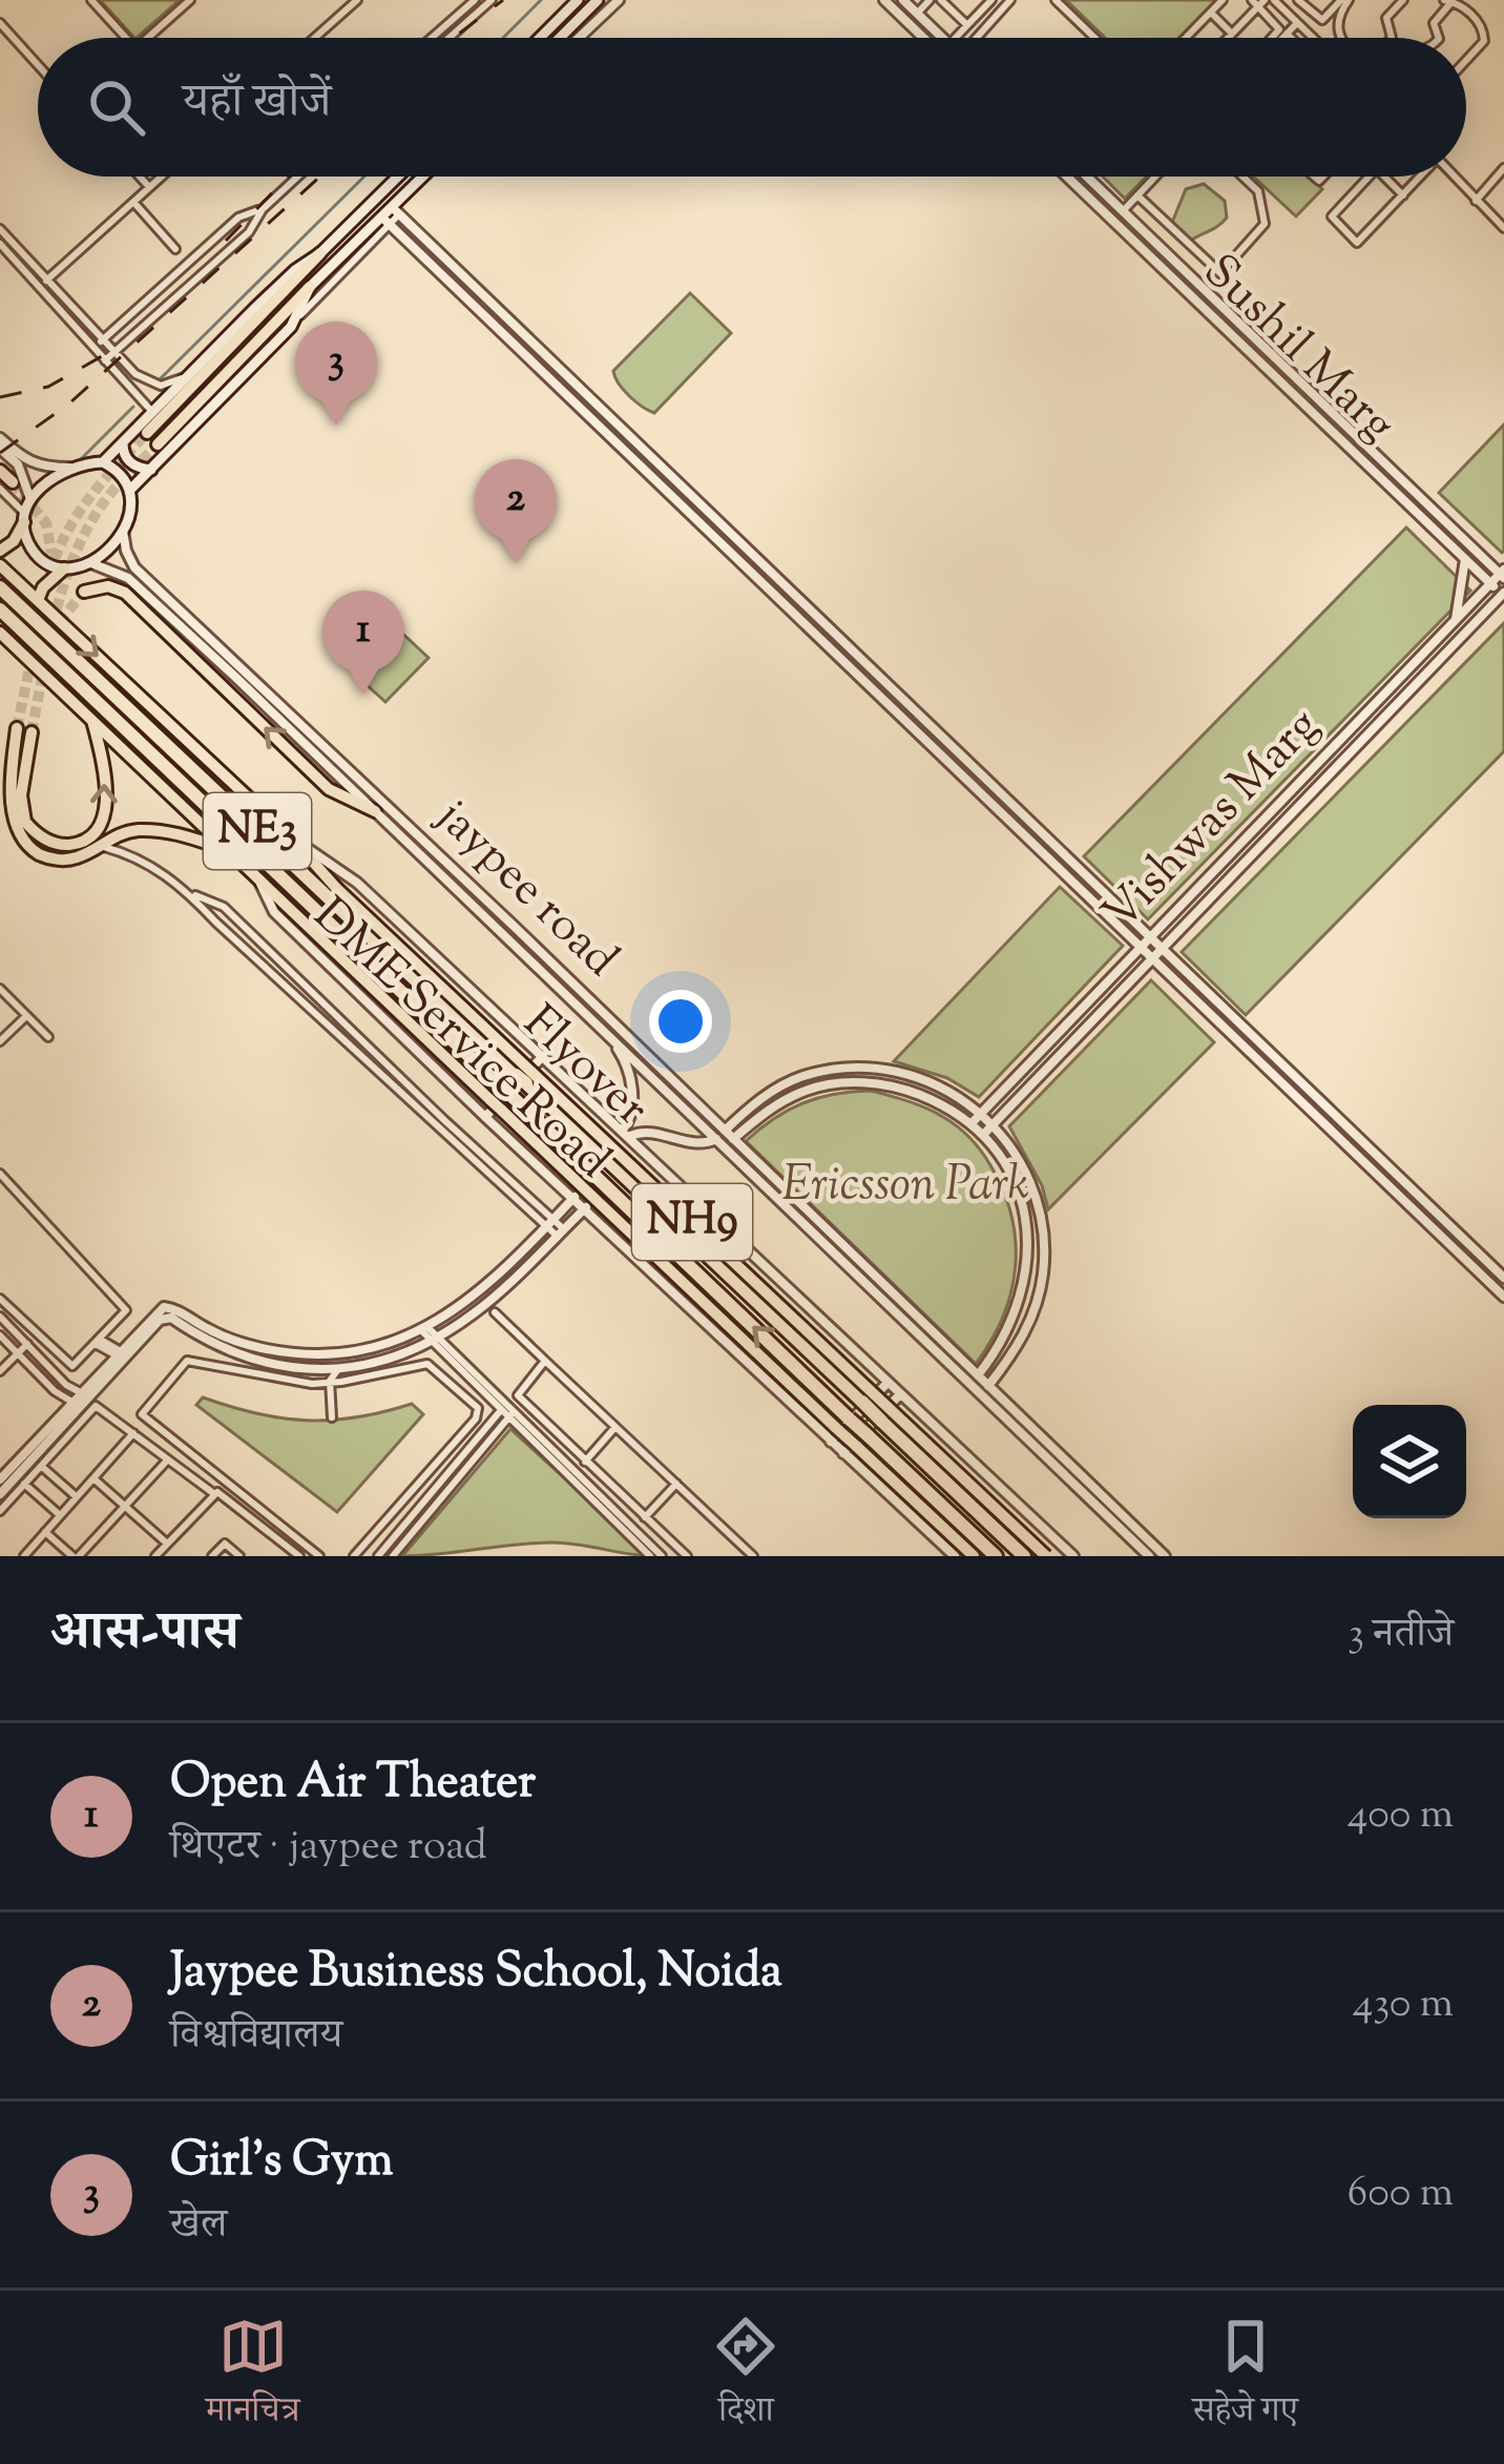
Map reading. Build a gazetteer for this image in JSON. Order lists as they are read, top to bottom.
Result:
{
  "streets": {
    "highway": ["NE3", "Flyover", "NH9"],
    "street": [
      "Sushil Marg",
      "Vishwas Marg",
      "jaypee road",
      "DME Service Road"
    ]
  },
  "crossings": [
    ["Sushil Marg", "Vishwas Marg"],
    ["DME Service Road", "Flyover"],
    ["DME Service Road", "NH9"]
  ],
  "parks": ["Ericsson Park"],
  "page": {
    "search": "यहाँ खोजें",
    "pins": ["3", "2", "1"],
    "heading": ["आस-पास", "3 नतीजे"],
    "list": [
      {
        "mark": "1",
        "name": "Open Air Theater",
        "note": "थिएटर · jaypee road",
        "value": "400 m"
      },
      {
        "mark": "2",
        "name": "Jaypee Business School, Noida",
        "note": "विश्वविद्यालय",
        "value": "430 m"
      },
      {
        "mark": "3",
        "name": "Girl's Gym",
        "note": "खेल",
        "value": "600 m"
      }
    ],
    "nav": ["मानचित्र", "दिशा", "सहेजे गए"]
  }
}
